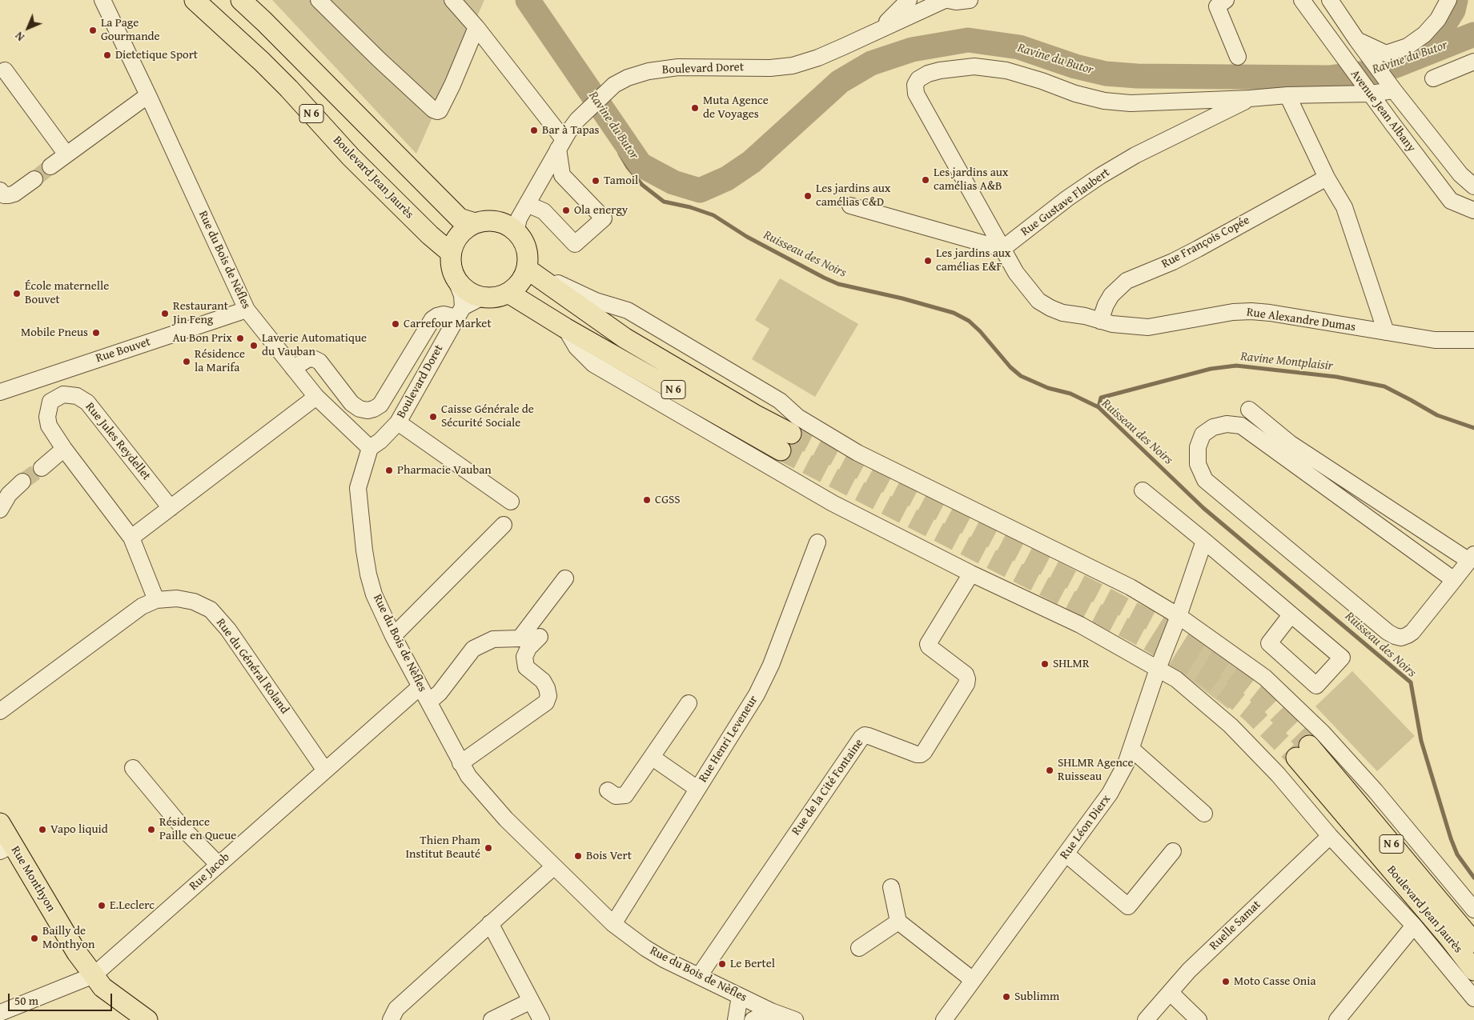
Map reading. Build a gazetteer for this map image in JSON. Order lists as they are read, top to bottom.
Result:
{
  "streets": {
    "main road": ["N 6", "Boulevard Jean Jaurès", "Rue Monthyon"],
    "street": [
      "Boulevard Doret",
      "Avenue Jean Albany",
      "Rue Gustave Flaubert",
      "Rue François Copée",
      "Rue du Bois de Nèfles",
      "Rue Alexandre Dumas",
      "Rue Bouvet",
      "Rue Jules Reydellet",
      "Rue du Général Roland",
      "Rue Henri Leveneur",
      "Rue de la Cité Fontaine",
      "Rue Léon Dierx",
      "Rue Jacob",
      "Ruelle Samat"
    ]
  },
  "crossings": [
    ["Boulevard Doret", "N 6"],
    ["Boulevard Doret", "Boulevard Jean Jaurès"],
    ["Boulevard Doret", "Rue du Bois de Nèfles"],
    ["Avenue Jean Albany", "Rue Gustave Flaubert"],
    ["N 6", "Boulevard Jean Jaurès"],
    ["Rue Gustave Flaubert", "Rue Alexandre Dumas"],
    ["Rue François Copée", "Rue Alexandre Dumas"],
    ["Rue du Bois de Nèfles", "Rue Bouvet"],
    ["Rue du Bois de Nèfles", "Rue Henri Leveneur"],
    ["Rue du Bois de Nèfles", "Rue de la Cité Fontaine"],
    ["Rue du Bois de Nèfles", "Rue Jacob"],
    ["Rue du Général Roland", "Rue Jacob"],
    ["Rue Jacob", "Rue Monthyon"]
  ],
  "water": ["Ravine du Butor", "Ruisseau des Noirs", "Ravine Montplaisir"],
  "places": [
    "La Page Gourmande",
    "Dietetique Sport",
    "Muta Agence de Voyages",
    "Bar à Tapas",
    "Les jardins aux camélias A&B",
    "Tamoil",
    "Les jardins aux camélias C&D",
    "Ola energy",
    "Les jardins aux camélias E&F",
    "École maternelle Bouvet",
    "Restaurant Jin Feng",
    "Carrefour Market",
    "Mobile Pneus",
    "Au Bon Prix",
    "Laverie Automatique du Vauban",
    "Résidence la Marifa",
    "Caisse Générale de Sécurité Sociale",
    "Pharmacie Vauban",
    "CGSS",
    "SHLMR",
    "SHLMR Agence Ruisseau",
    "Vapo liquid",
    "Résidence Paille en Queue",
    "Thien Pham Institut Beauté",
    "Bois Vert",
    "E.Leclerc",
    "Bailly de Monthyon",
    "Le Bertel",
    "Moto Casse Onia",
    "Sublimm"
  ],
  "scale_bar": "50 m",
  "north": "bottom left"
}
